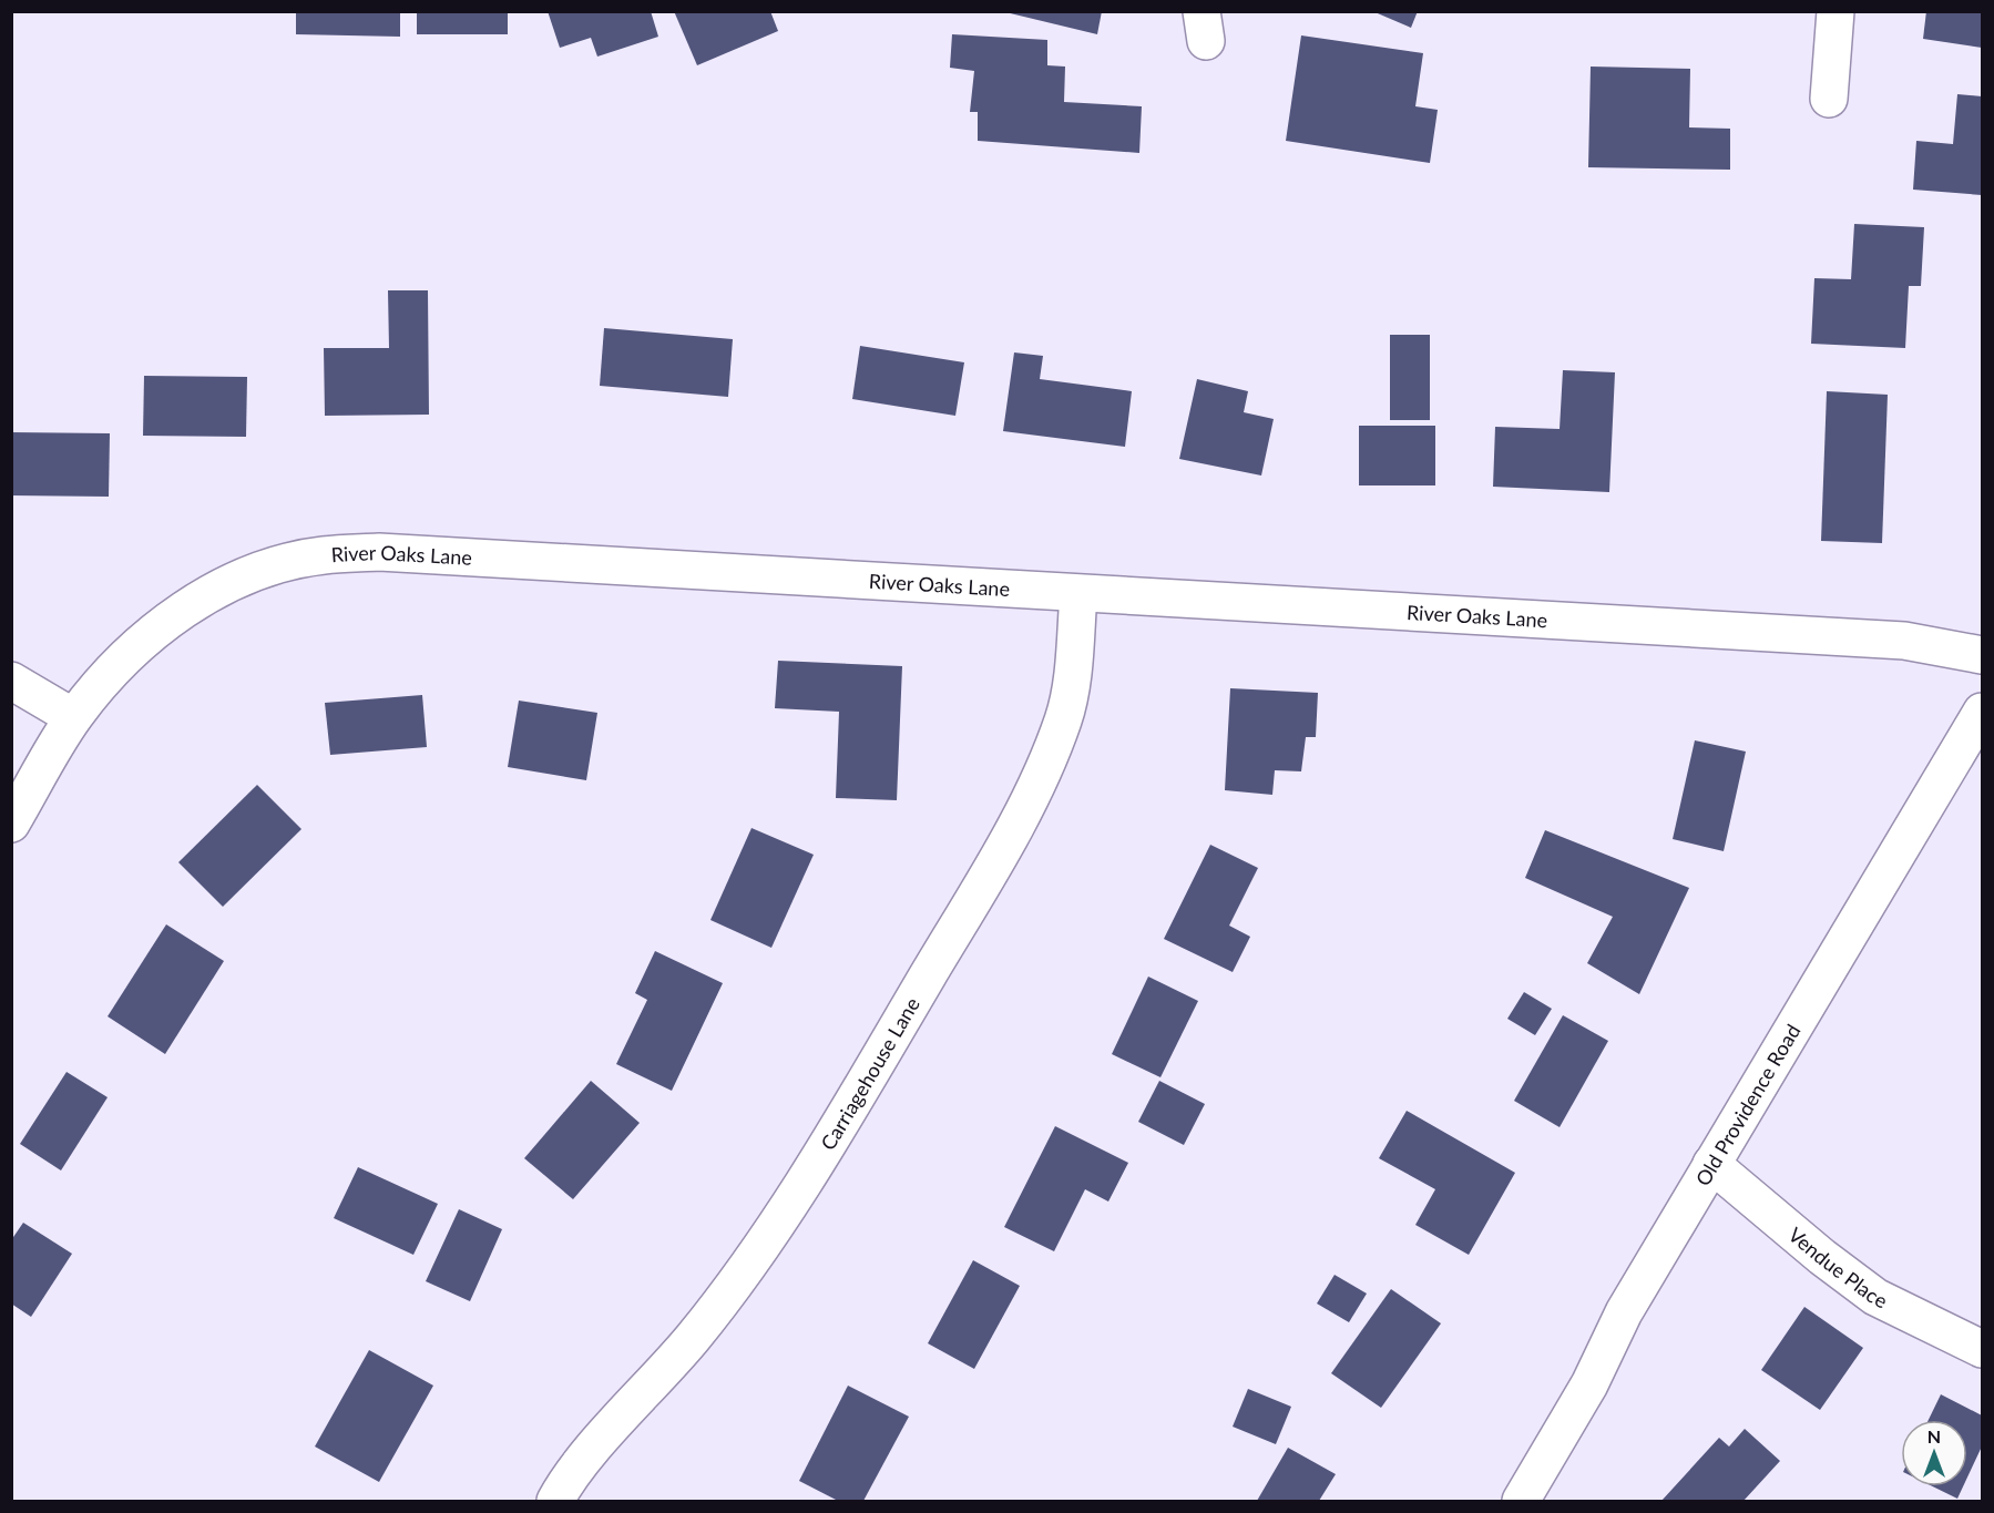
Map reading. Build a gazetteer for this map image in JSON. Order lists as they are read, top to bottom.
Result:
{
  "streets": {
    "street": [
      "River Oaks Lane",
      "Carriagehouse Lane",
      "Old Providence Road",
      "Vendue Place"
    ]
  },
  "crossings": [
    ["River Oaks Lane", "Carriagehouse Lane"],
    ["Old Providence Road", "Vendue Place"]
  ],
  "north": "top"
}
